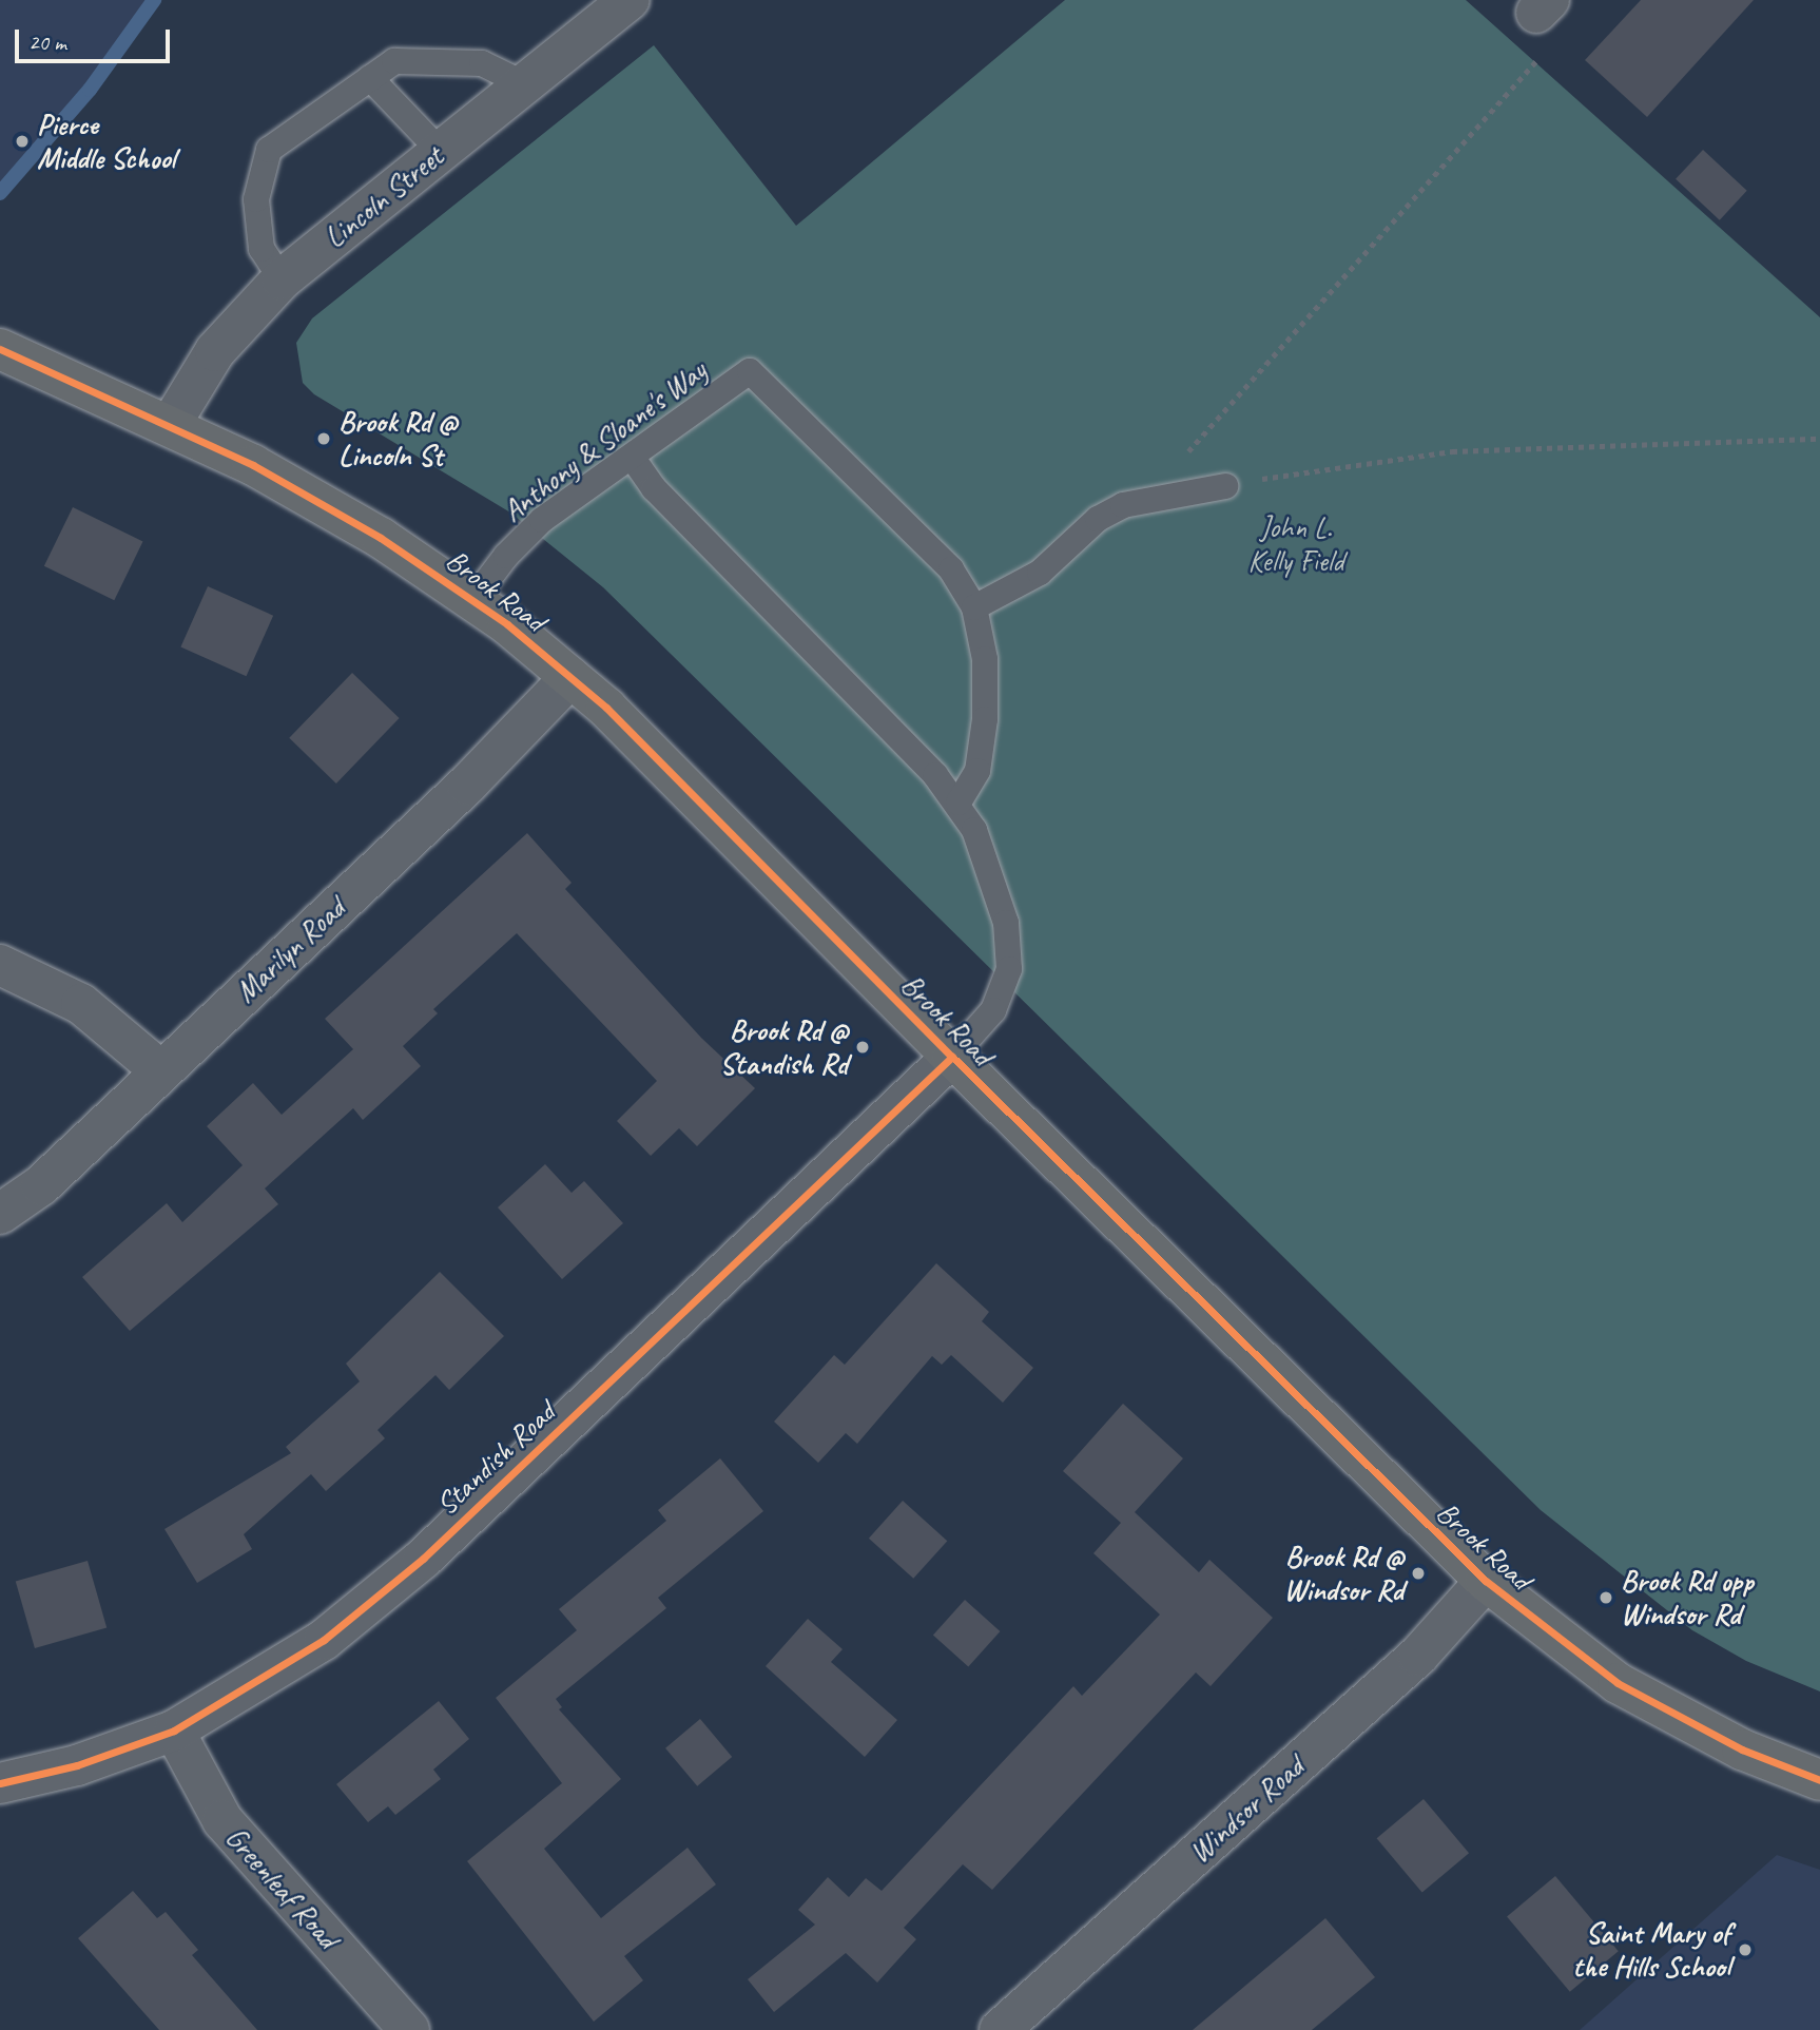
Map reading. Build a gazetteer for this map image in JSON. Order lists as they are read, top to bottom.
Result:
{
  "streets": {
    "main road": ["Brook Road"],
    "street": [
      "Lincoln Street",
      "Marilyn Road",
      "Standish Road",
      "Windsor Road",
      "Greenleaf Road"
    ],
    "lane": ["Anthony & Sloane's Way"]
  },
  "crossings": [
    ["Lincoln Street", "Brook Road"],
    ["Anthony & Sloane's Way", "Brook Road"],
    ["Brook Road", "Marilyn Road"],
    ["Brook Road", "Standish Road"],
    ["Brook Road", "Windsor Road"],
    ["Standish Road", "Greenleaf Road"]
  ],
  "parks": ["John L. Kelly Field"],
  "places": [
    "Pierce Middle School",
    "Brook Rd @ Lincoln St",
    "Brook Rd @ Standish Rd",
    "Brook Rd @ Windsor Rd",
    "Brook Rd opp Windsor Rd",
    "Saint Mary of the Hills School"
  ],
  "scale_bar": "20 m"
}
